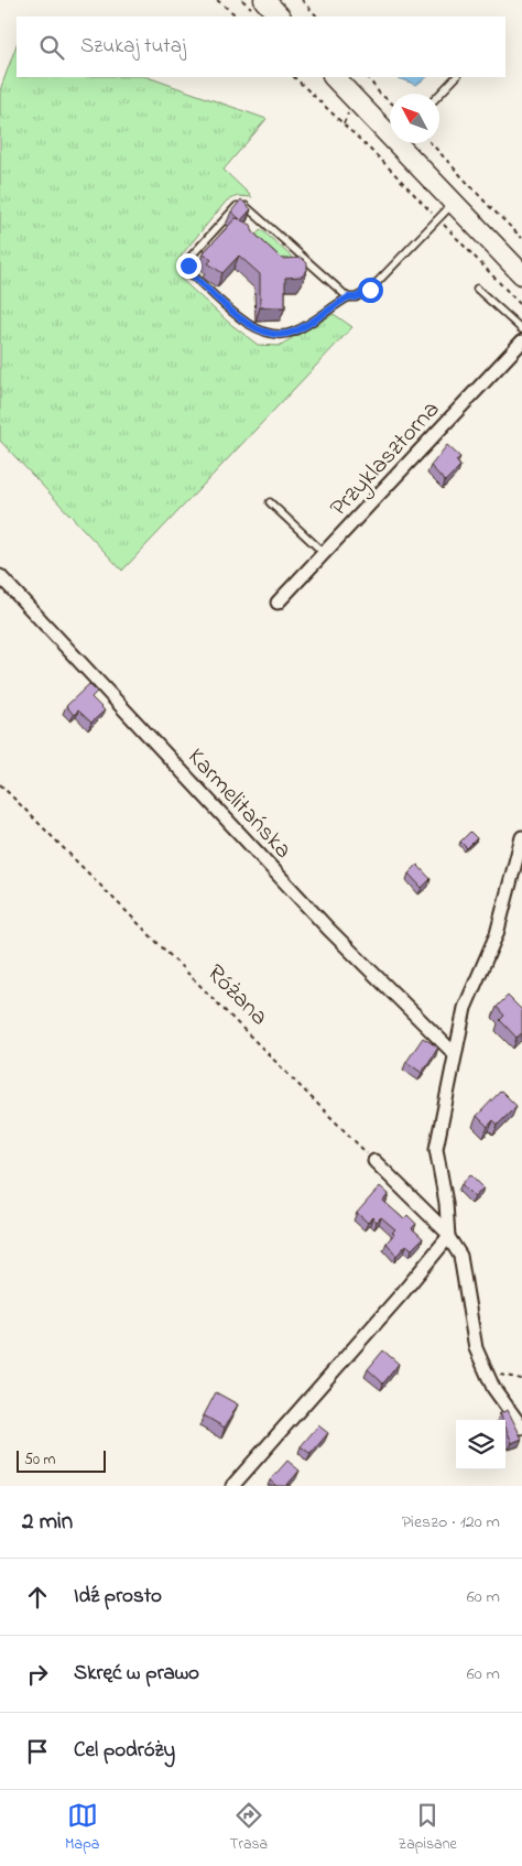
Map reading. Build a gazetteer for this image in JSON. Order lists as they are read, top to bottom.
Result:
{
  "streets": {
    "street": ["Przyklasztorna", "Karmelitańska"],
    "path": ["Różana"]
  },
  "scale_bar": "50 m",
  "north": "top left",
  "page": {
    "search": "Szukaj tutaj",
    "scale": "50 m",
    "heading": ["2 min", "Pieszo · 120 m"],
    "list": [
      ["Idź prosto", "60 m"],
      ["Skręć w prawo", "60 m"],
      "Cel podróży"
    ],
    "nav": ["Mapa", "Trasa", "Zapisane"]
  }
}
